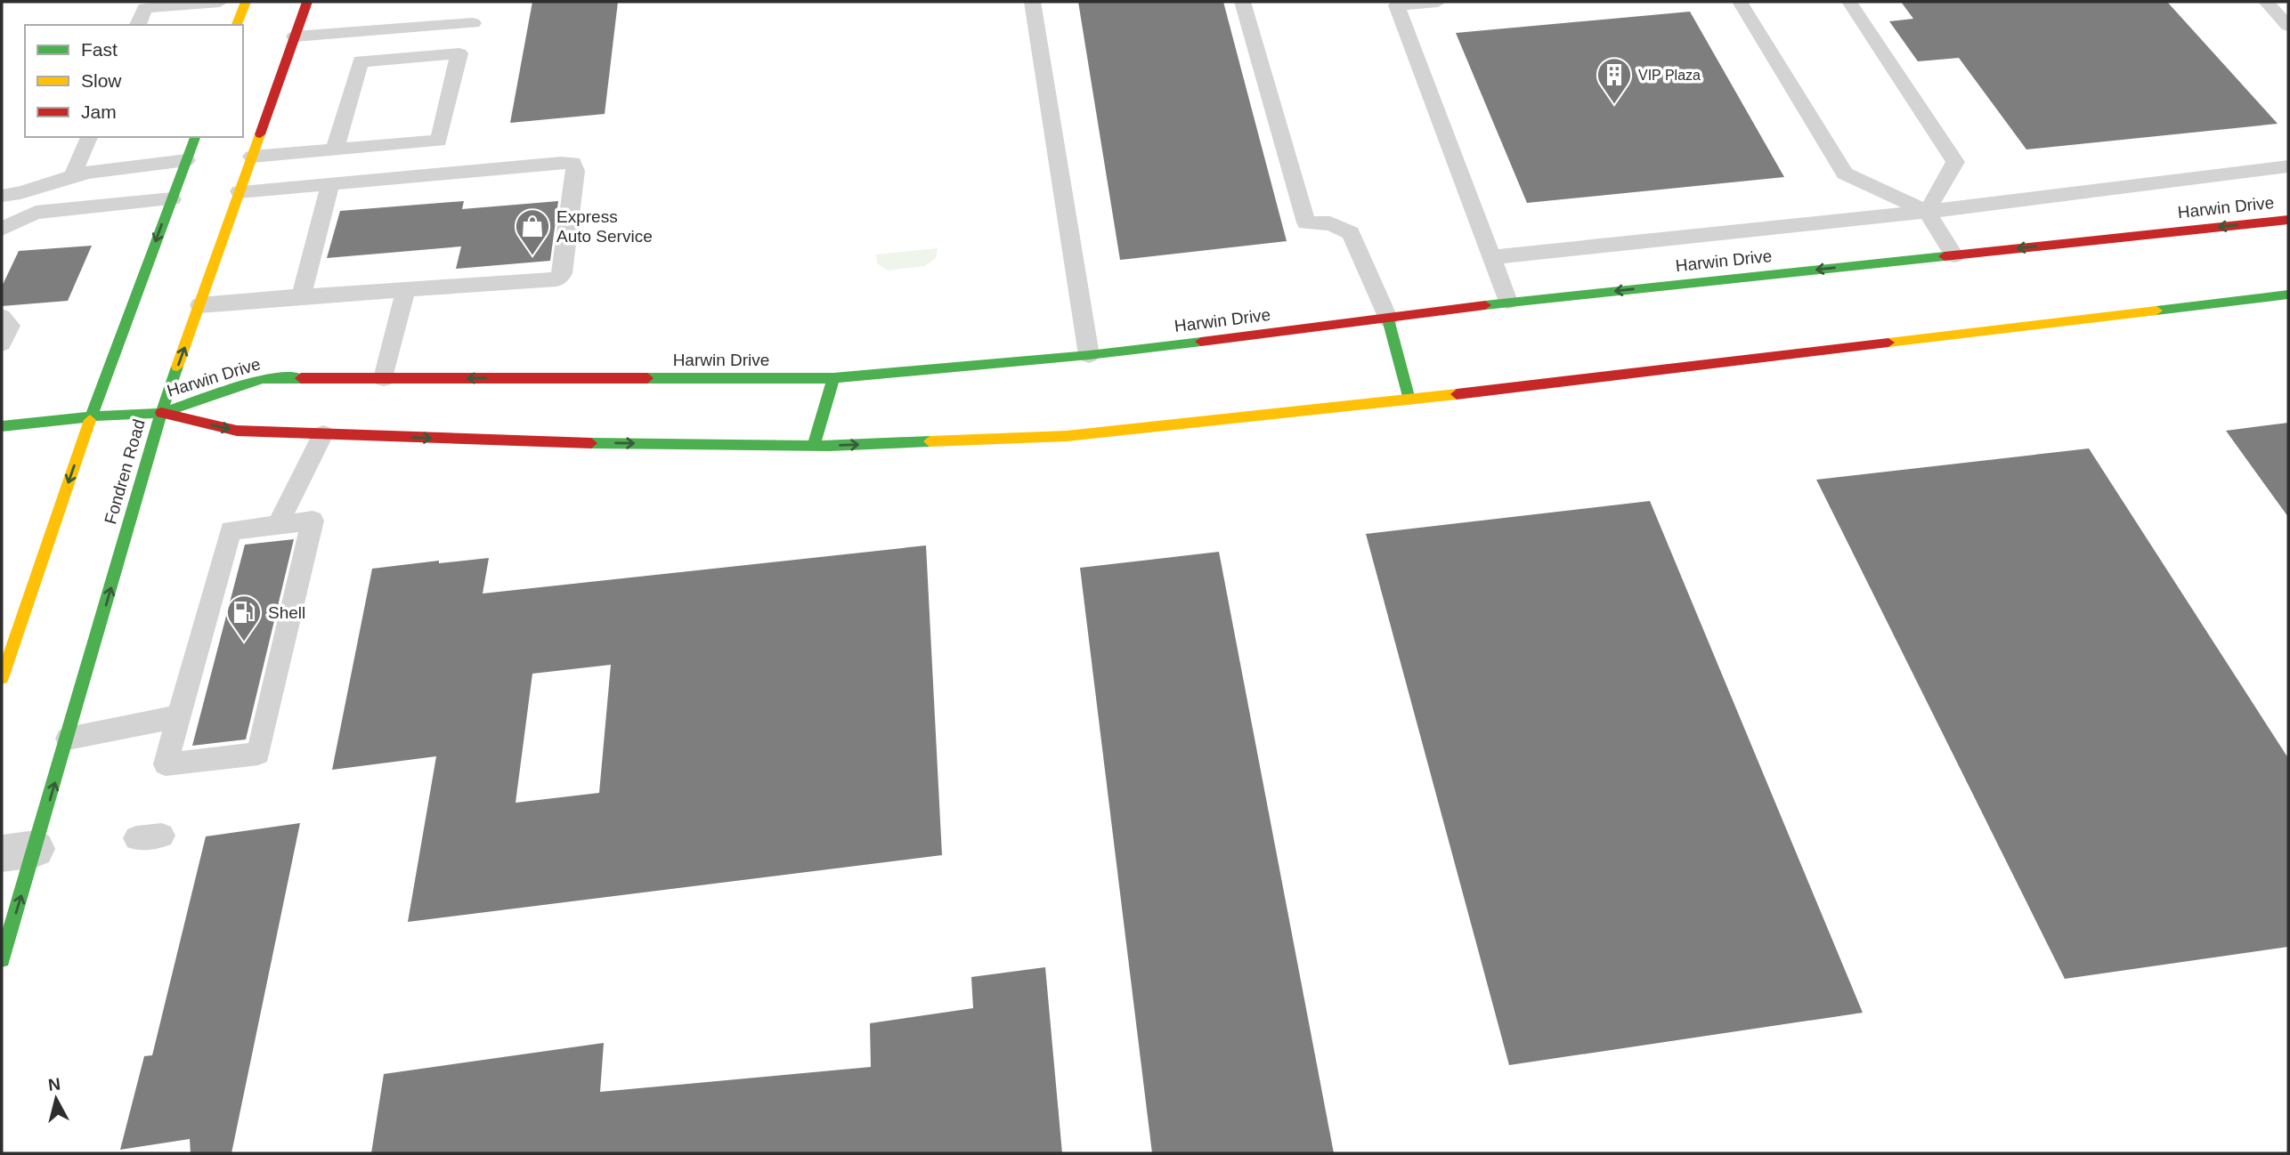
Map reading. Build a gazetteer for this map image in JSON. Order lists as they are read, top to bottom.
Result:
{
  "streets": {
    "main road": ["Harwin Drive", "Fondren Road"]
  },
  "crossings": [
    ["Harwin Drive", "Fondren Road"]
  ],
  "places": {
    "building": ["VIP Plaza"],
    "shop": ["Express Auto Service"],
    "fuel station": ["Shell"]
  },
  "legend": ["Fast", "Slow", "Jam"],
  "north": "top"
}
